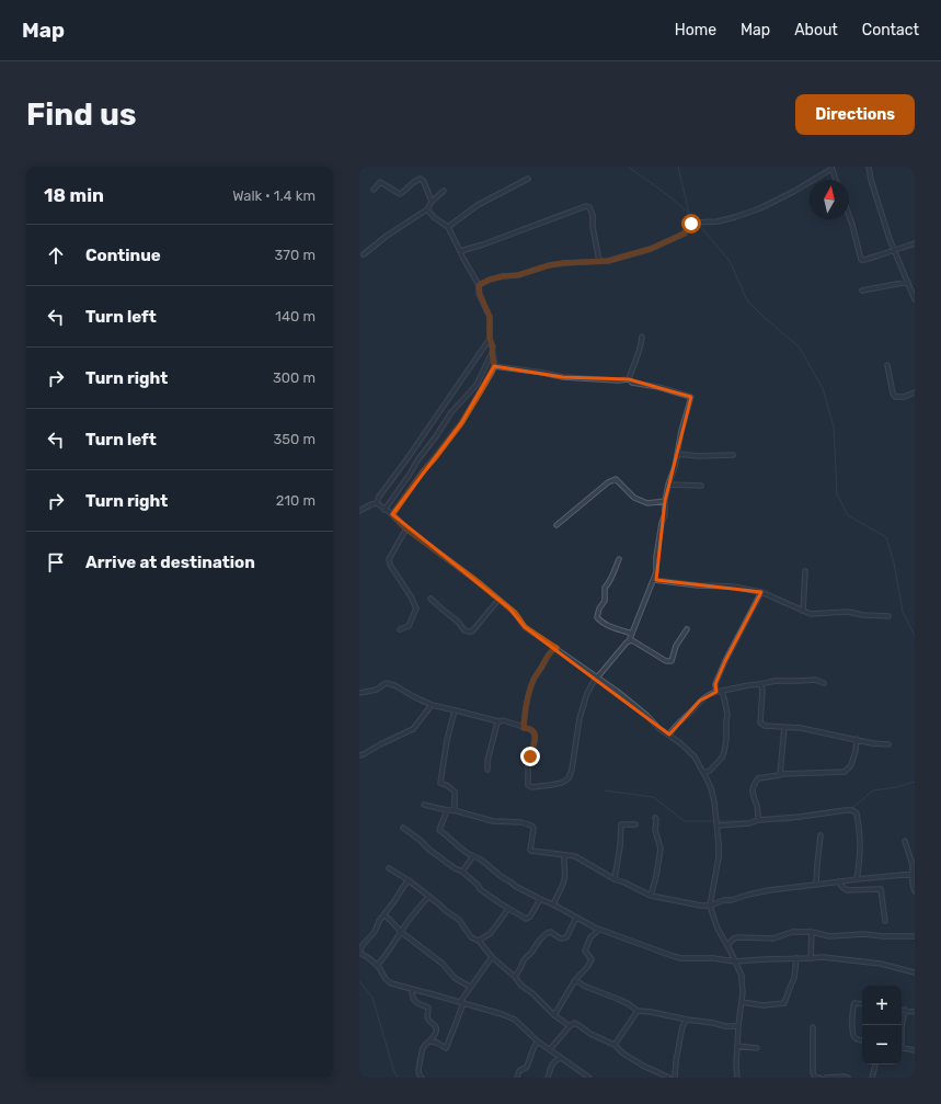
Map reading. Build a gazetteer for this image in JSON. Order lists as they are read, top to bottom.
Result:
{
  "north": "top",
  "page": {
    "header": "Map",
    "nav": [
      "Home",
      "Map",
      "About",
      "Contact"
    ],
    "buttons": "Directions",
    "title": "Find us",
    "heading": ["18 min", "Walk · 1.4 km"],
    "list": [
      ["Continue", "370 m"],
      ["Turn left", "140 m"],
      ["Turn right", "300 m"],
      ["Turn left", "350 m"],
      ["Turn right", "210 m"],
      "Arrive at destination"
    ],
    "map_buttons": ["+", "−"]
  }
}
